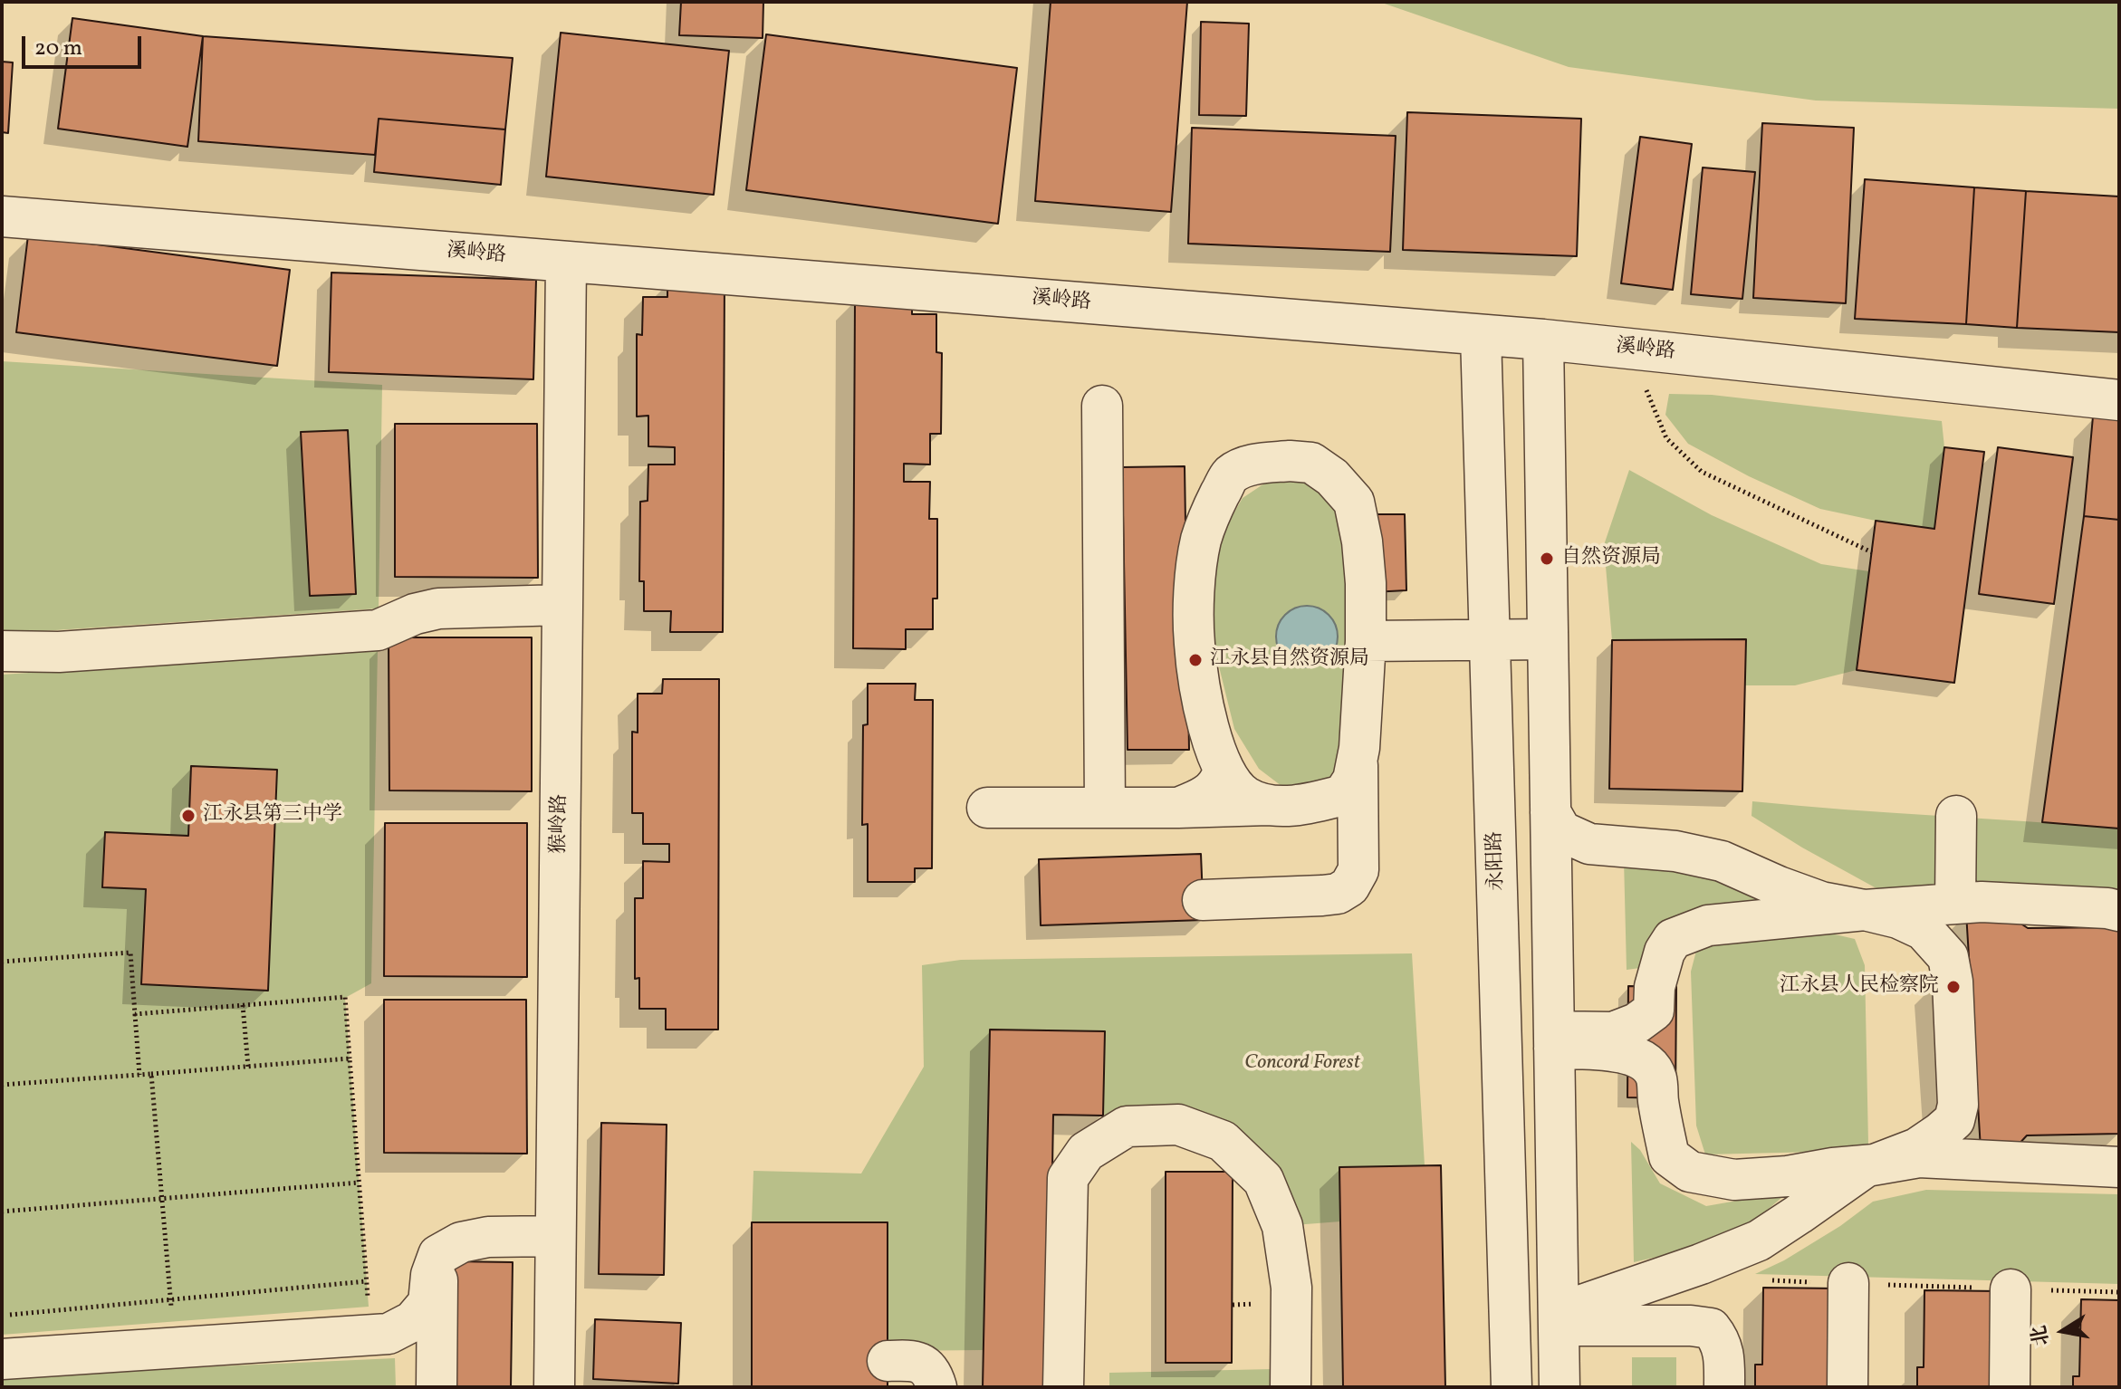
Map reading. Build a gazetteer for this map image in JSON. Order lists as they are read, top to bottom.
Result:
{
  "streets": {
    "street": ["溪岭路", "猴岭路", "永阳路"]
  },
  "crossings": [
    ["溪岭路", "猴岭路"],
    ["溪岭路", "永阳路"]
  ],
  "parks": ["Concord Forest"],
  "places": [
    "自然资源局",
    "江永县自然资源局",
    "江永县第三中学",
    "江永县人民检察院"
  ],
  "scale_bar": "20 m",
  "north": "left"
}
